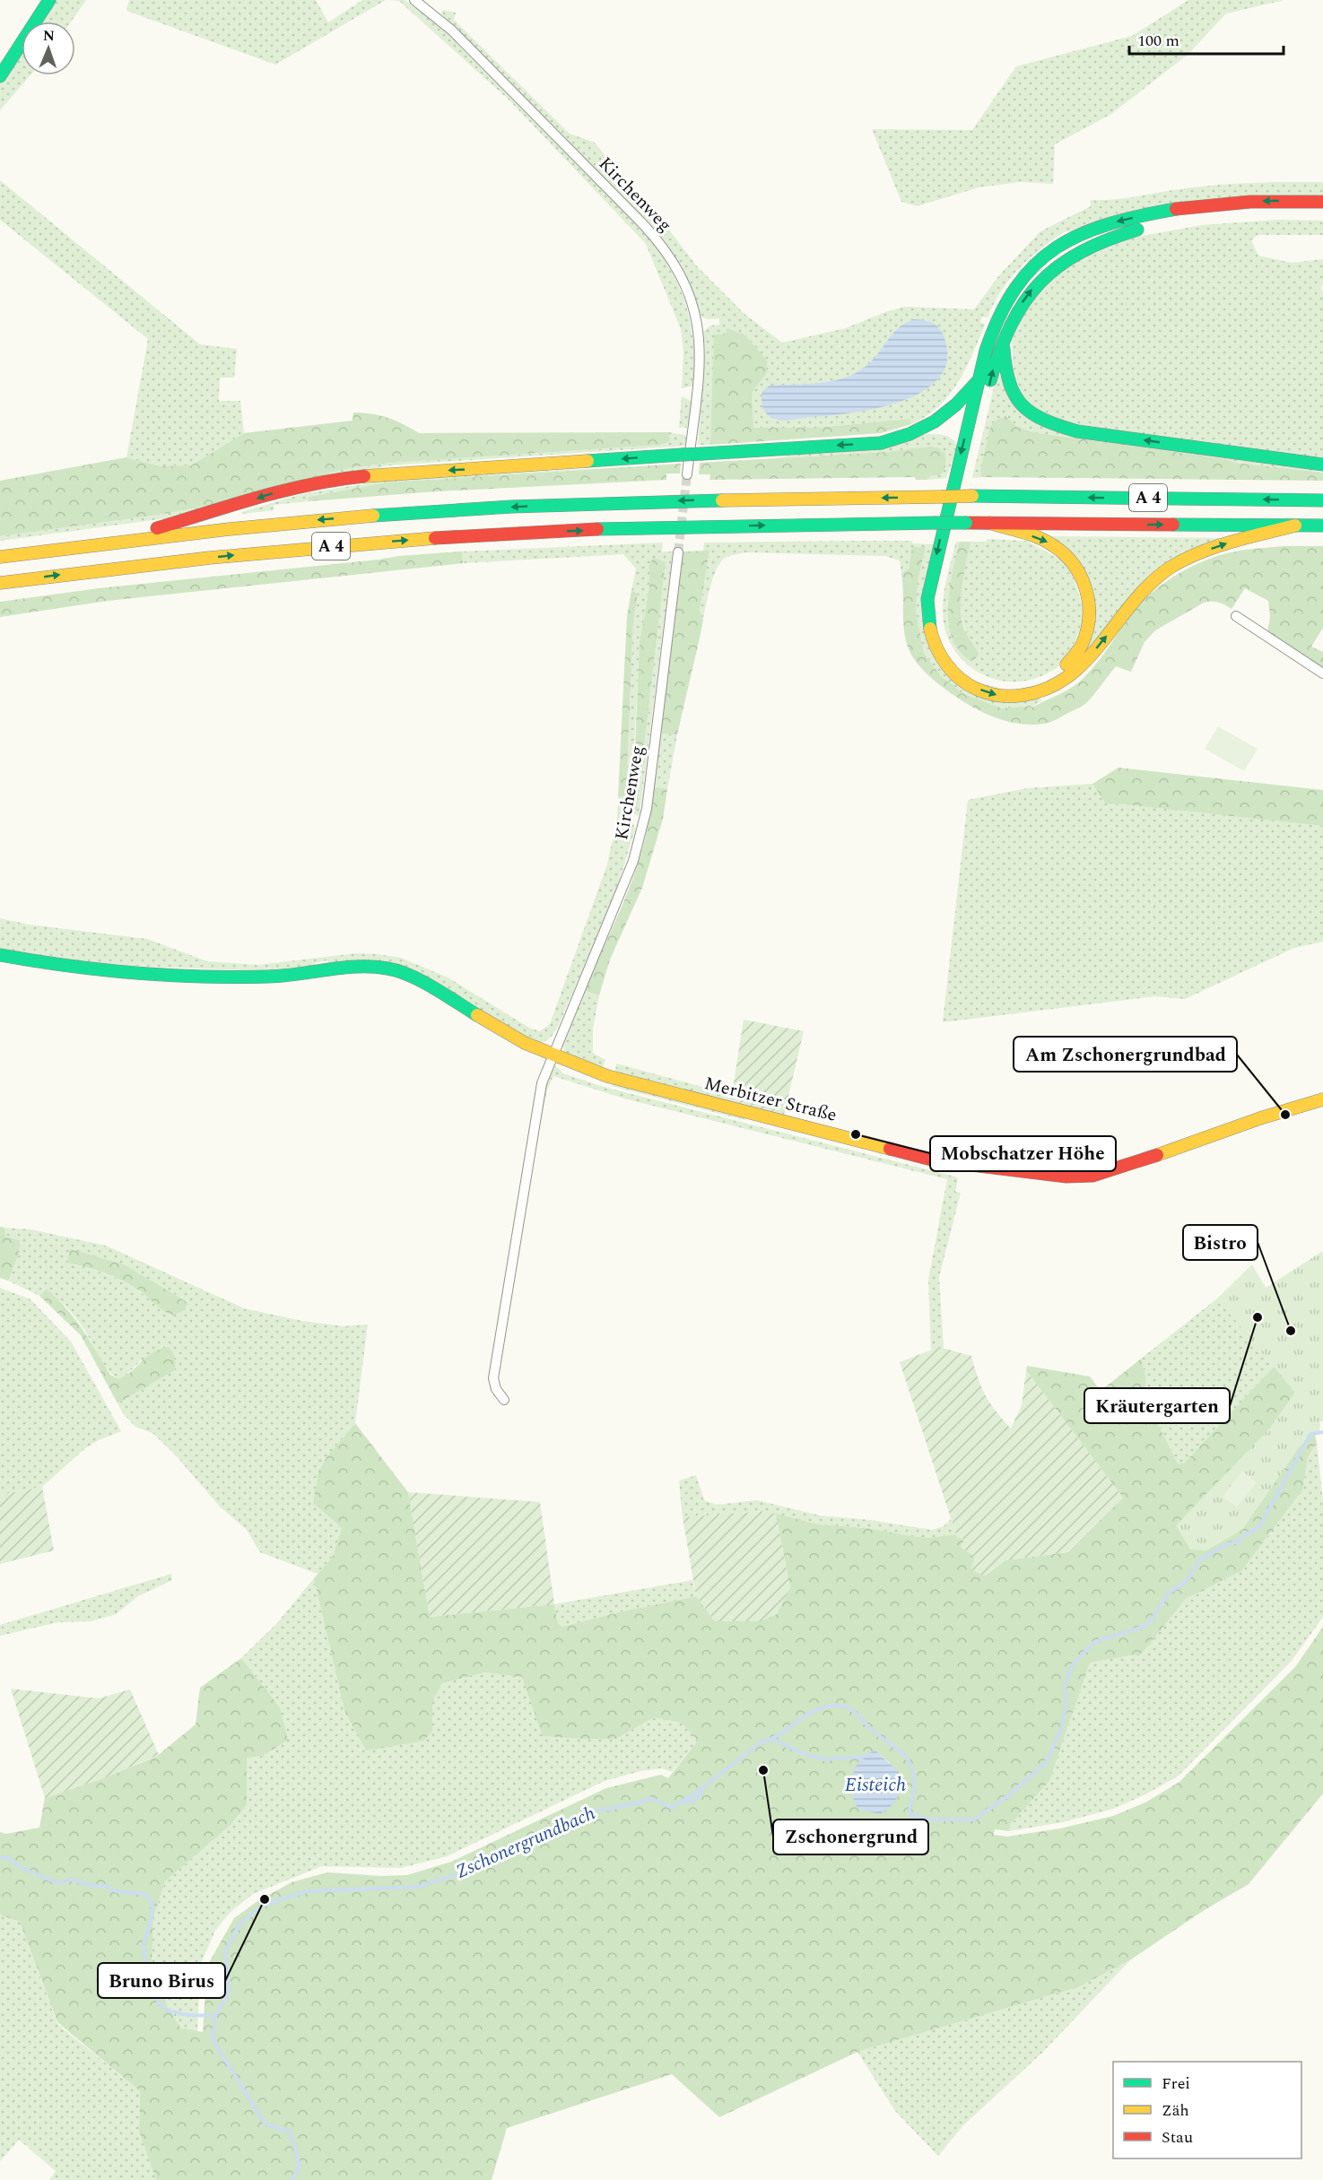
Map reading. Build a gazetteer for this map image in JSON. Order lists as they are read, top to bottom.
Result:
{
  "streets": {
    "main road": ["A 4", "Merbitzer Straße"],
    "street": ["Kirchenweg"]
  },
  "crossings": [
    ["Kirchenweg", "Merbitzer Straße"]
  ],
  "water": ["Eisteich", "Zschonergrundbach"],
  "places": [
    "Am Zschonergrundbad",
    "Mobschatzer Höhe",
    "Kräutergarten",
    "Bistro",
    "Zschonergrund",
    "Bruno Birus"
  ],
  "legend": ["Frei", "Zäh", "Stau"],
  "scale_bar": "100 m",
  "north": "top"
}
